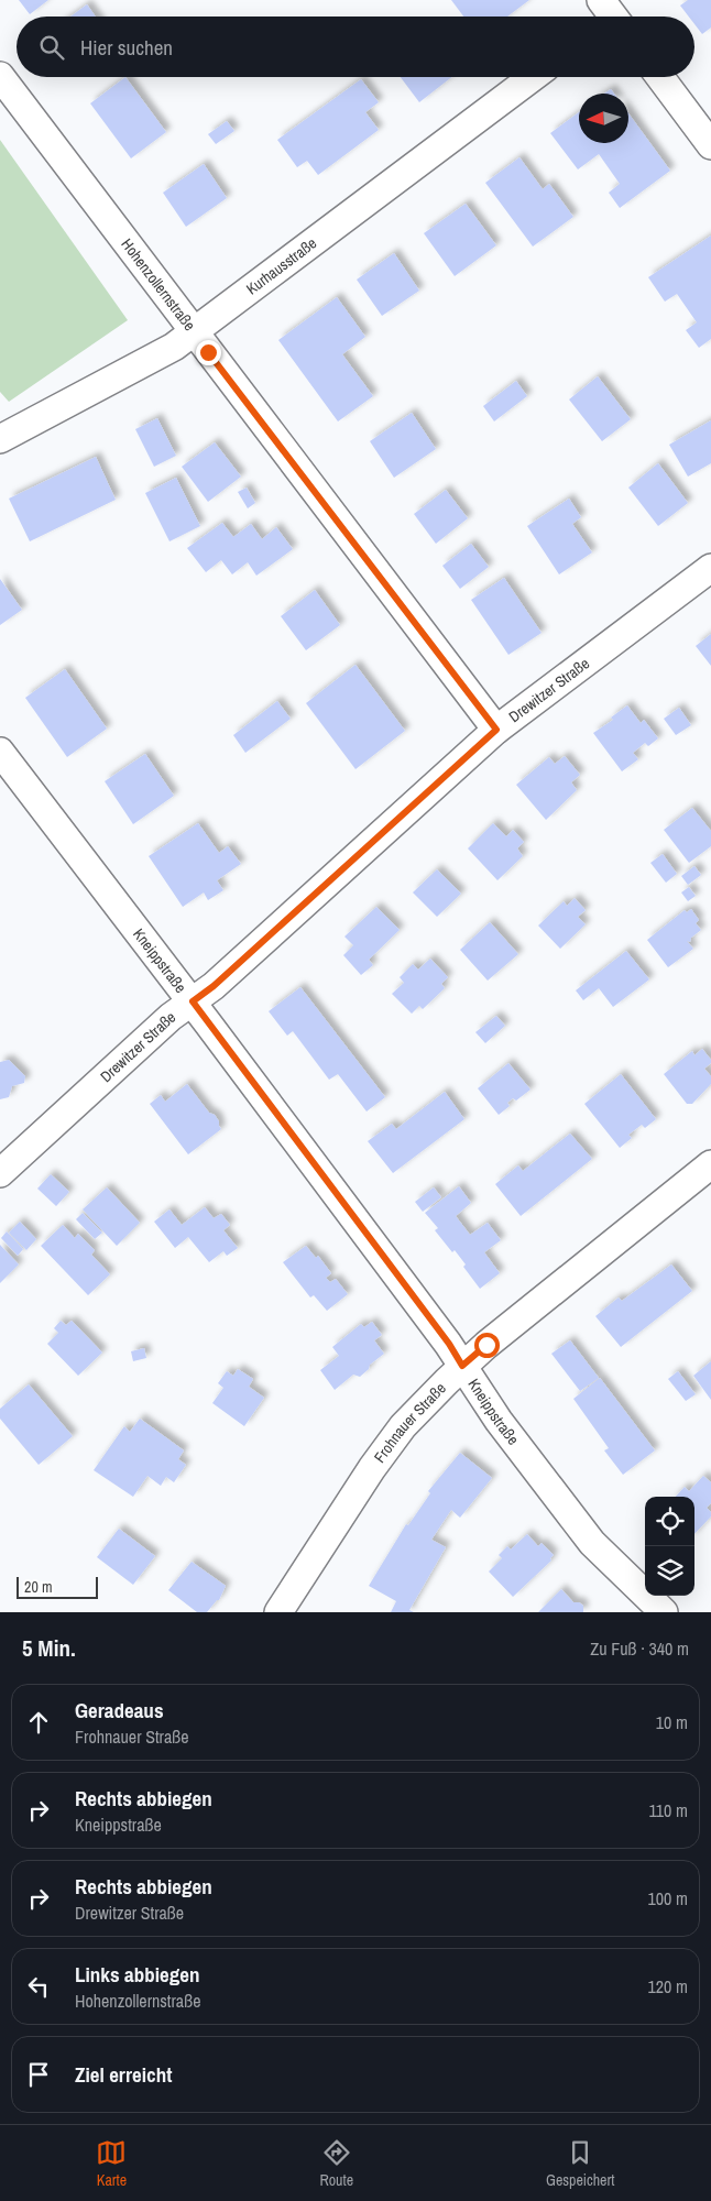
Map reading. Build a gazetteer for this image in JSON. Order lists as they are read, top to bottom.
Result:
{
  "streets": {
    "street": [
      "Kurhausstraße",
      "Hohenzollernstraße",
      "Drewitzer Straße",
      "Kneippstraße",
      "Frohnauer Straße"
    ]
  },
  "crossings": [
    ["Kurhausstraße", "Hohenzollernstraße"],
    ["Hohenzollernstraße", "Drewitzer Straße"],
    ["Drewitzer Straße", "Kneippstraße"],
    ["Kneippstraße", "Frohnauer Straße"]
  ],
  "scale_bar": "20 m",
  "north": "left",
  "page": {
    "search": "Hier suchen",
    "scale": "20 m",
    "heading": ["5 Min.", "Zu Fuß · 340 m"],
    "list": [
      ["Geradeaus", "Frohnauer Straße", "10 m"],
      ["Rechts abbiegen", "Kneippstraße", "110 m"],
      ["Rechts abbiegen", "Drewitzer Straße", "100 m"],
      ["Links abbiegen", "Hohenzollernstraße", "120 m"],
      "Ziel erreicht"
    ],
    "nav": ["Karte", "Route", "Gespeichert"]
  }
}
